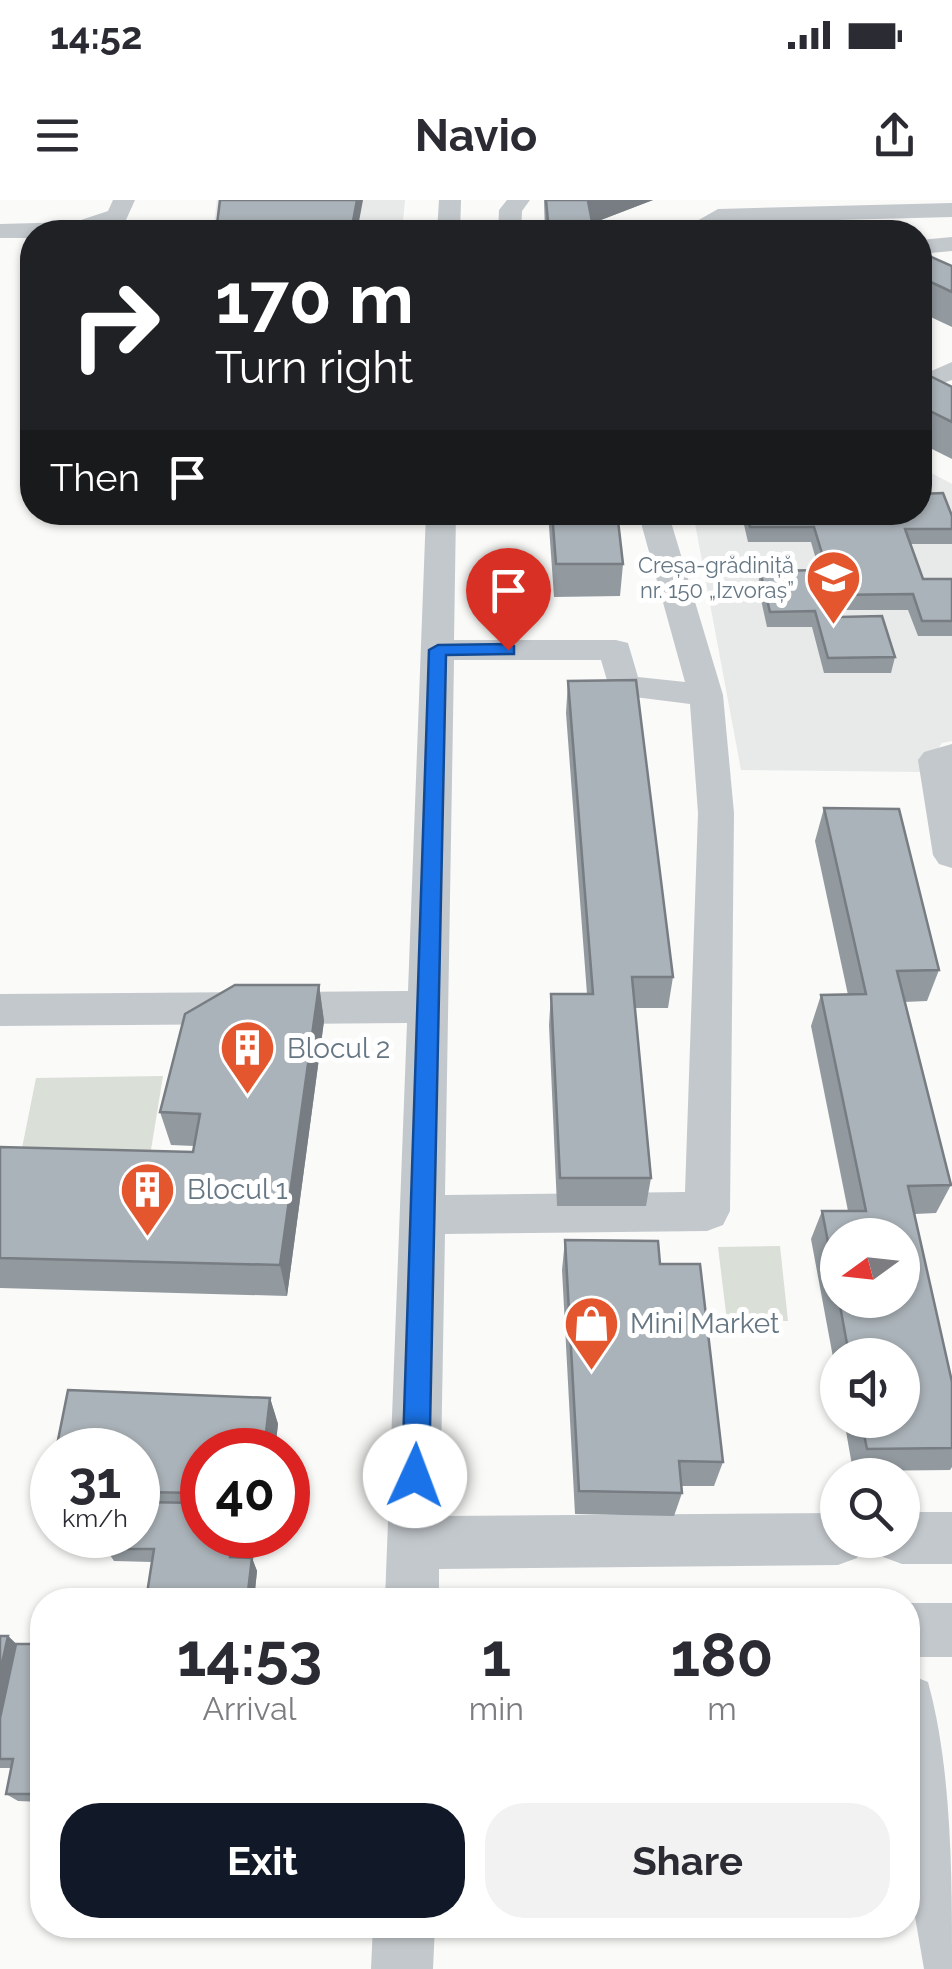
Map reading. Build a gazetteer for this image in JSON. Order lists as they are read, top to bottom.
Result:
{
  "places": {
    "school or university": ["Creșa-grădiniță nr. 150 „Izvoraș”"],
    "building": ["Blocul 2", "Blocul 1"],
    "shop": ["Mini Market"]
  },
  "north": "left",
  "page": {
    "status": "14:52",
    "header": "Navio",
    "turn": ["170 m", "Turn right"],
    "then": "Then",
    "speed": "31 km/h",
    "limit": "40",
    "eta": [
      "14:53",
      "Arrival",
      "1",
      "min",
      "180",
      "m"
    ],
    "buttons": ["Exit", "Share"]
  }
}
